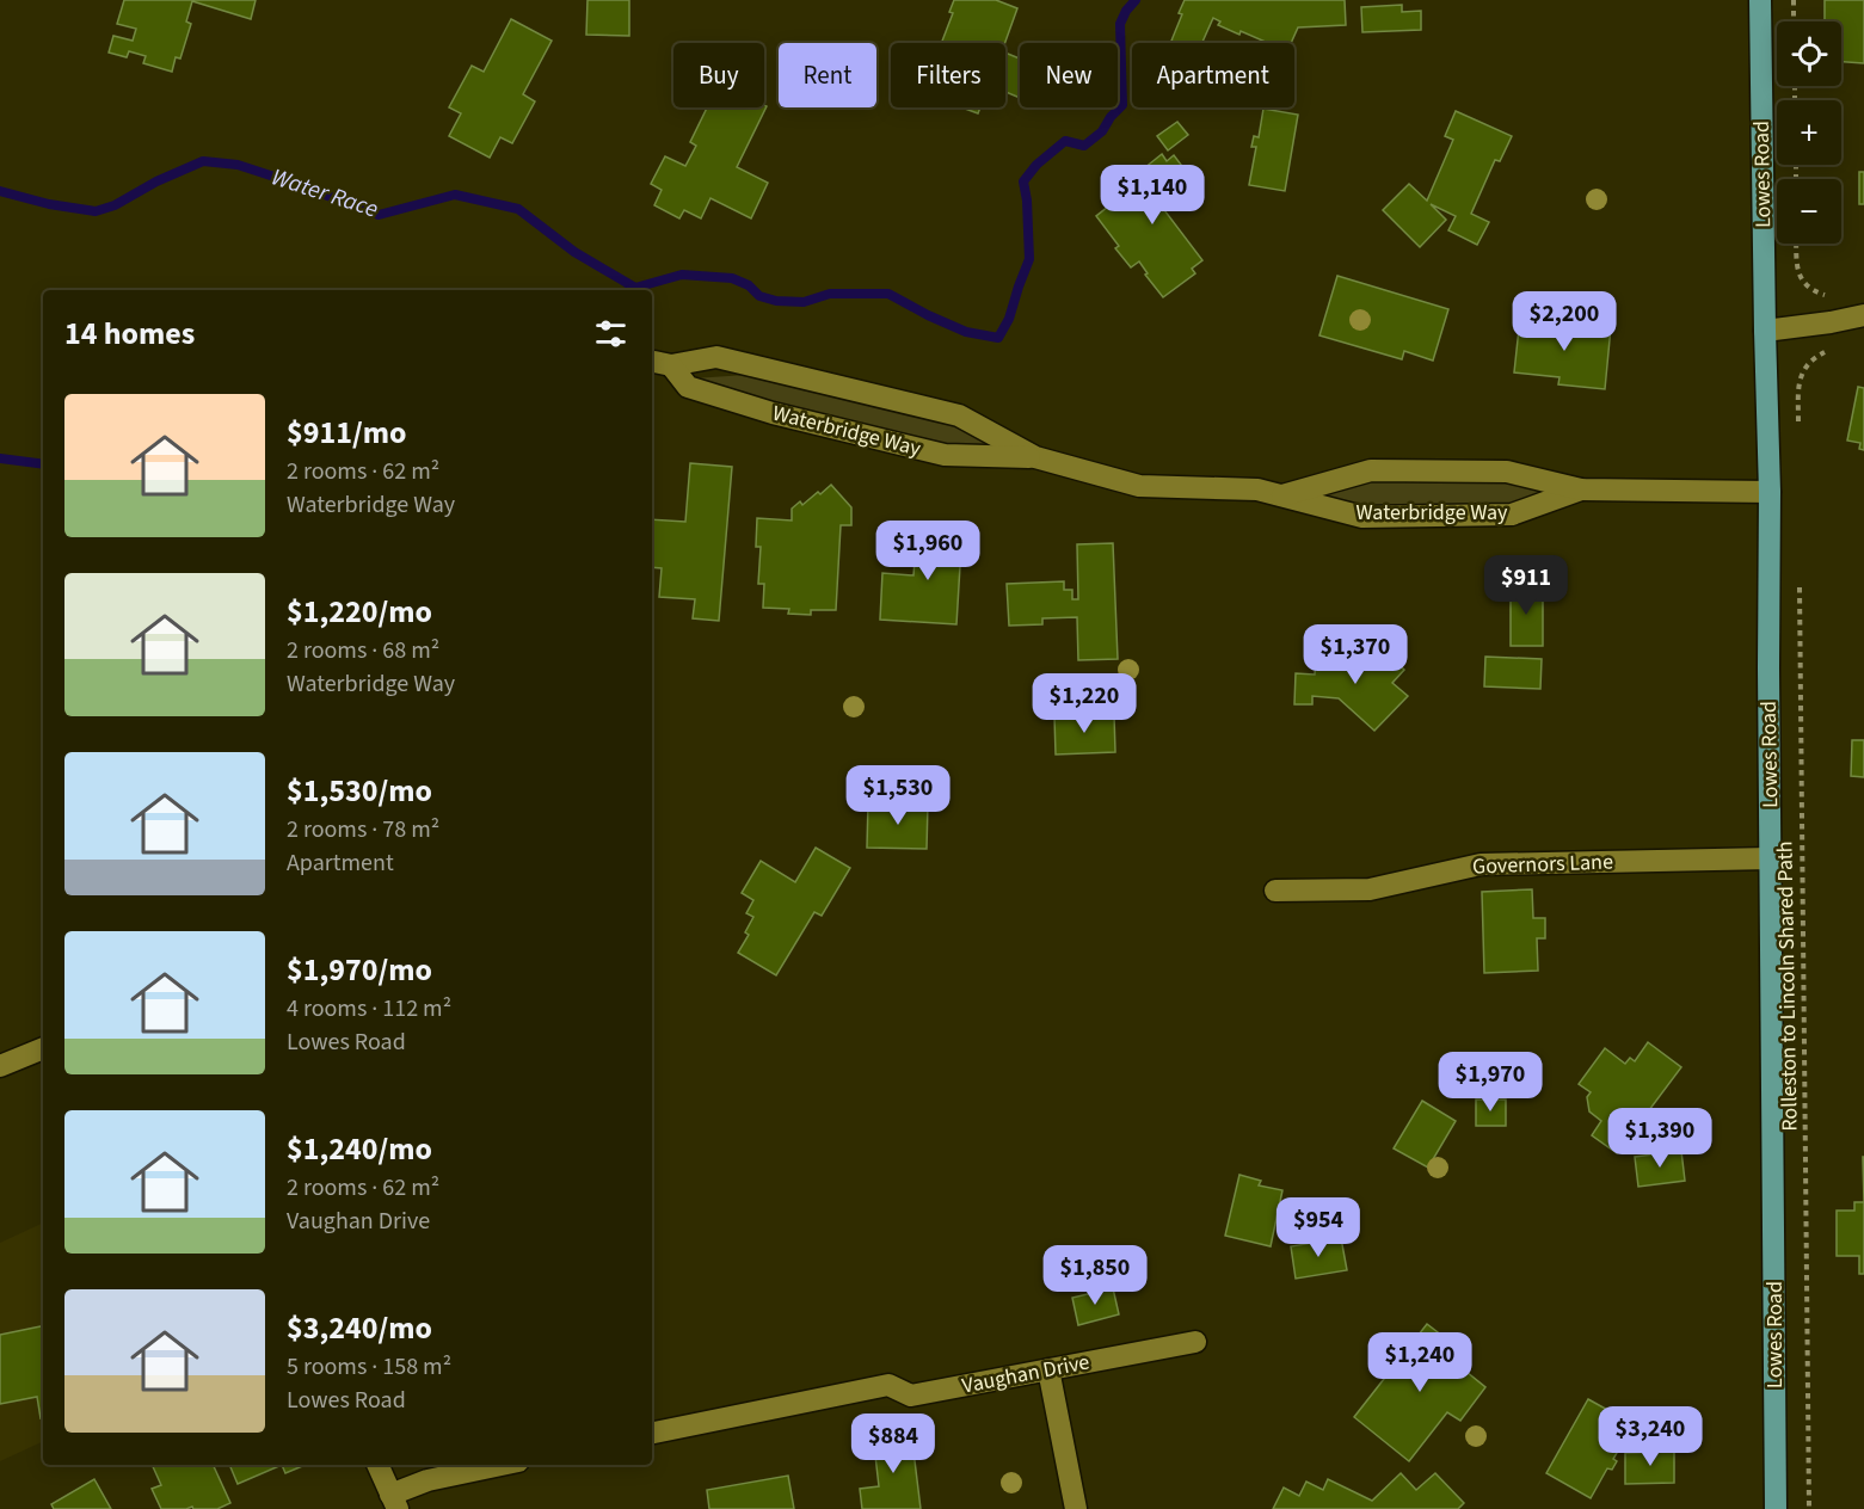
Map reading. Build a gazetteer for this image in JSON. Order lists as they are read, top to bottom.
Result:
{
  "streets": {
    "main road": ["Lowes Road"],
    "street": ["Waterbridge Way", "Governors Lane", "Vaughan Drive"],
    "path": ["Rolleston to Lincoln Shared Path"]
  },
  "crossings": [
    ["Lowes Road", "Waterbridge Way"],
    ["Lowes Road", "Governors Lane"]
  ],
  "water": ["Water Race"],
  "page": {
    "map_buttons": ["+", "−"],
    "chip": [
      "Buy",
      "Rent",
      "Filters",
      "New",
      "Apartment"
    ],
    "price": [
      "$1,140",
      "$2,200",
      "$1,960",
      "$911",
      "$1,370",
      "$1,220",
      "$1,530",
      "$1,970",
      "$1,390",
      "$954",
      "$1,850",
      "$1,240",
      "$3,240",
      "$884"
    ],
    "heading": "14 homes",
    "list": [
      {
        "name": "$911/mo",
        "note": "2 rooms · 62 m² · Waterbridge Way"
      },
      {
        "name": "$1,220/mo",
        "note": "2 rooms · 68 m² · Waterbridge Way"
      },
      {
        "name": "$1,530/mo",
        "note": "2 rooms · 78 m² · Apartment"
      },
      {
        "name": "$1,970/mo",
        "note": "4 rooms · 112 m² · Lowes Road"
      },
      {
        "name": "$1,240/mo",
        "note": "2 rooms · 62 m² · Vaughan Drive"
      },
      {
        "name": "$3,240/mo",
        "note": "5 rooms · 158 m² · Lowes Road"
      }
    ]
  }
}
